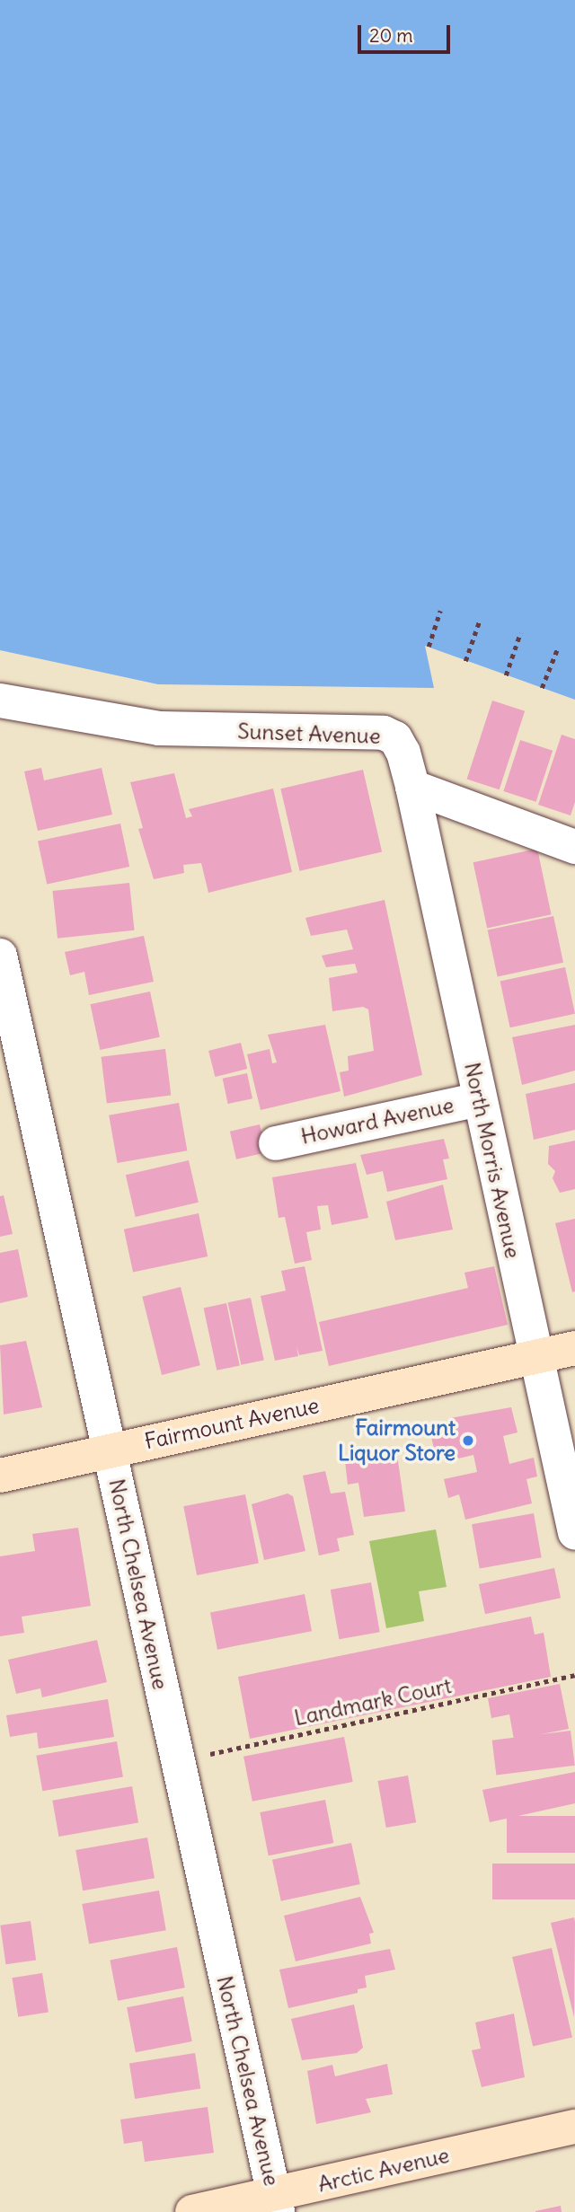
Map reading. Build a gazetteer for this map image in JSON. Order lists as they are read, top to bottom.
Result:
{
  "streets": {
    "street": [
      "Sunset Avenue",
      "Howard Avenue",
      "North Morris Avenue",
      "Fairmount Avenue",
      "North Chelsea Avenue",
      "Arctic Avenue"
    ],
    "path": ["Landmark Court"]
  },
  "crossings": [
    ["Sunset Avenue", "North Morris Avenue"],
    ["Howard Avenue", "North Morris Avenue"],
    ["North Morris Avenue", "Fairmount Avenue"],
    ["Fairmount Avenue", "North Chelsea Avenue"],
    ["North Chelsea Avenue", "Landmark Court"],
    ["North Chelsea Avenue", "Arctic Avenue"]
  ],
  "places": ["Fairmount Liquor Store"],
  "scale_bar": "20 m"
}
